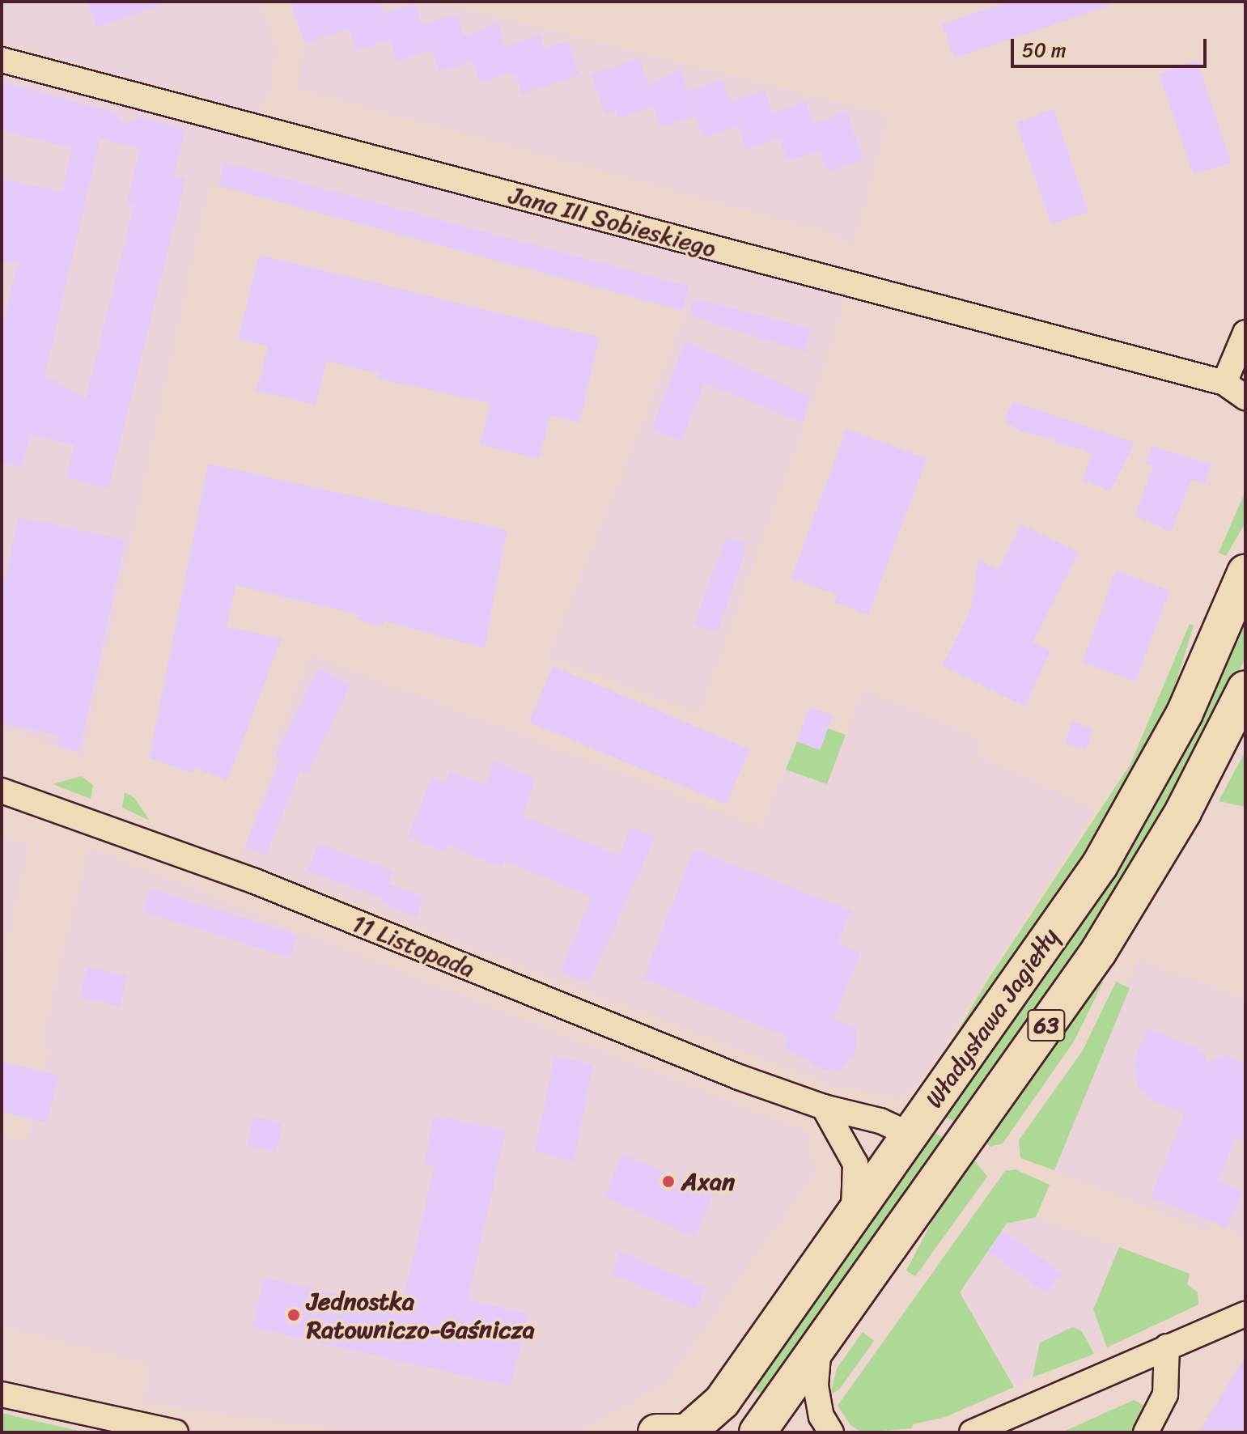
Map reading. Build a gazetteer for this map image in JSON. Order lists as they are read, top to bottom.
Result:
{
  "streets": {
    "main road": ["Władysława Jagiełły", "63"],
    "street": ["Jana III Sobieskiego", "11 Listopada"]
  },
  "crossings": [
    ["11 Listopada", "Władysława Jagiełły"]
  ],
  "places": ["Axan", "Jednostka Ratowniczo-Gaśnicza"],
  "scale_bar": "50 m"
}
